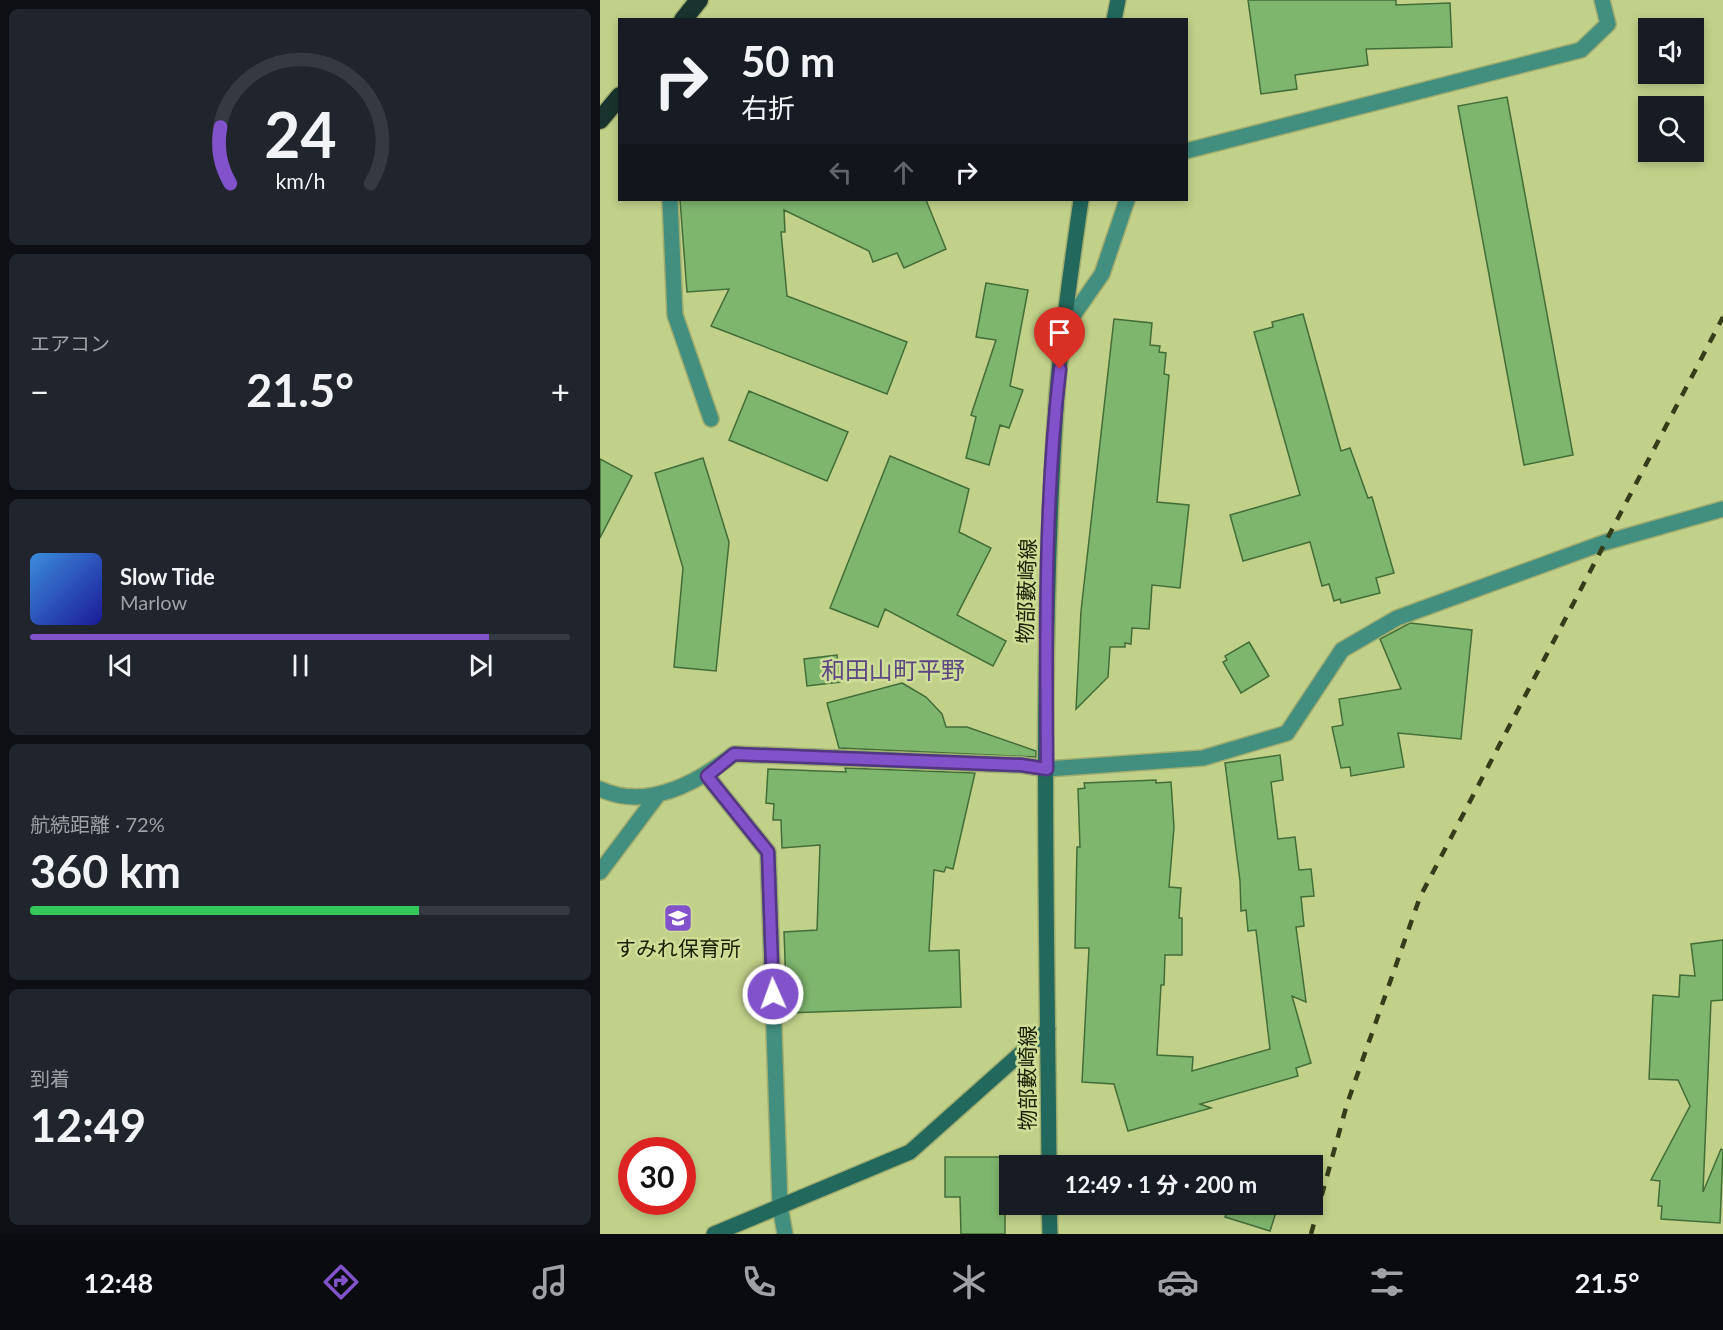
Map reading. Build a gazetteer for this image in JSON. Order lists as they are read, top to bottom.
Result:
{
  "streets": {
    "main road": ["物部藪崎線"]
  },
  "districts": ["和田山町平野"],
  "places": {
    "school or university": ["すみれ保育所"]
  },
  "page": {
    "turn": ["50 m", "右折"],
    "tile": [
      "エアコン",
      ["航続距離 · 72%", "360 km"],
      ["到着", "12:49"]
    ],
    "heat": ["−", "21.5°", "+"],
    "song": ["Slow Tide", "Marlow"],
    "limit": "30",
    "trip": "12:49 · 1 分 · 200 m",
    "tabs": ["12:48", "21.5°"],
    "gauge": ["24", "km/h"]
  }
}
